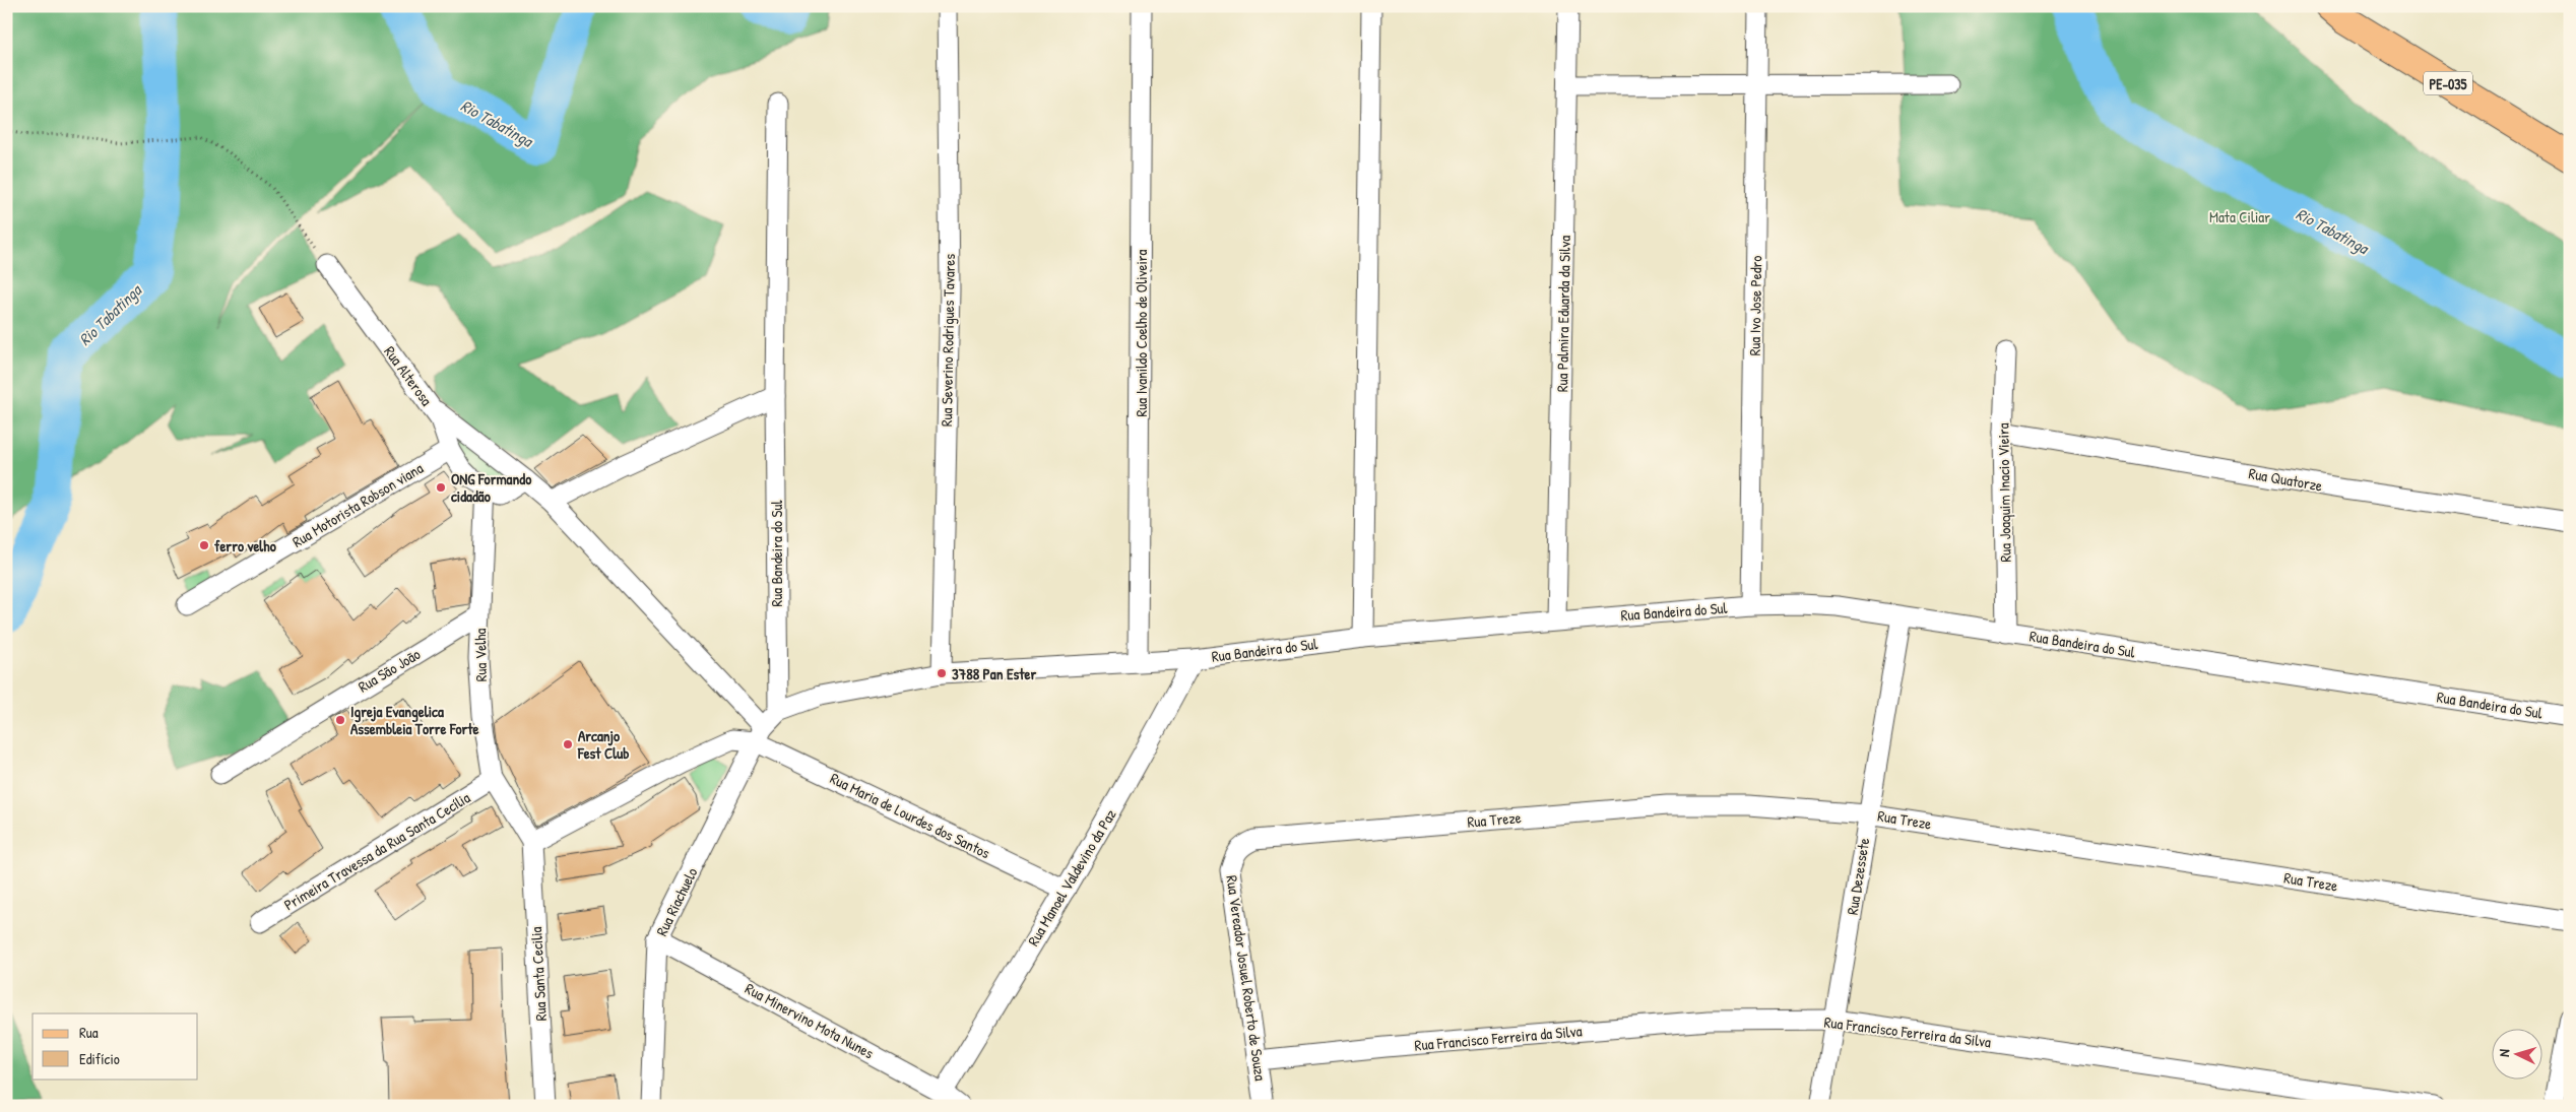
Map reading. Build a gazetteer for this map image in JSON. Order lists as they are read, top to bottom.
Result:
{
  "streets": {
    "main road": ["PE-035"],
    "street": [
      "Rua Ivo Jose Pedro",
      "Rua Palmira Eduarda da Silva",
      "Rua Ivanildo Coelho de Oliveira",
      "Rua Severino Rodrigues Tavares",
      "Rua Alterosa",
      "Rua Quatorze",
      "Rua Joaquim Inacio Vieira",
      "Rua Motorista Robson viana",
      "Rua Bandeira do Sul",
      "Rua Velha",
      "Rua São João",
      "Rua Maria de Lourdes dos Santos",
      "Rua Treze",
      "Primeira Travessa da Rua Santa Cecília",
      "Rua Dezessete",
      "Rua Manoel Valdevino da Paz",
      "Rua Riachuelo",
      "Rua Santa Cecilia",
      "Rua Vereador Josuel Roberto de Souza",
      "Rua Minervino Mota Nunes",
      "Rua Francisco Ferreira da Silva"
    ]
  },
  "crossings": [
    ["Rua Ivo Jose Pedro", "Rua Bandeira do Sul"],
    ["Rua Palmira Eduarda da Silva", "Rua Bandeira do Sul"],
    ["Rua Ivanildo Coelho de Oliveira", "Rua Bandeira do Sul"],
    ["Rua Severino Rodrigues Tavares", "Rua Bandeira do Sul"],
    ["Rua Alterosa", "Rua Motorista Robson viana"],
    ["Rua Alterosa", "Rua Velha"],
    ["Rua Quatorze", "Rua Joaquim Inacio Vieira"],
    ["Rua Joaquim Inacio Vieira", "Rua Bandeira do Sul"],
    ["Rua Bandeira do Sul", "Rua Maria de Lourdes dos Santos"],
    ["Rua Bandeira do Sul", "Rua Dezessete"],
    ["Rua Bandeira do Sul", "Rua Manoel Valdevino da Paz"],
    ["Rua Bandeira do Sul", "Rua Riachuelo"],
    ["Rua Velha", "Rua São João"],
    ["Rua Velha", "Primeira Travessa da Rua Santa Cecília"],
    ["Rua Velha", "Rua Santa Cecilia"],
    ["Rua Maria de Lourdes dos Santos", "Rua Manoel Valdevino da Paz"],
    ["Rua Maria de Lourdes dos Santos", "Rua Riachuelo"],
    ["Rua Treze", "Rua Dezessete"],
    ["Rua Treze", "Rua Vereador Josuel Roberto de Souza"],
    ["Rua Dezessete", "Rua Francisco Ferreira da Silva"],
    ["Rua Manoel Valdevino da Paz", "Rua Minervino Mota Nunes"],
    ["Rua Riachuelo", "Rua Minervino Mota Nunes"],
    ["Rua Vereador Josuel Roberto de Souza", "Rua Francisco Ferreira da Silva"]
  ],
  "water": ["Rio Tabatinga"],
  "parks": ["Mata Ciliar"],
  "places": [
    "ONG Formando cidadão",
    "ferro velho",
    "3788 Pan Ester",
    "Igreja Evangelica Assembleia Torre Forte",
    "Arcanjo Fest Club"
  ],
  "legend": ["Rua", "Edifício"],
  "north": "left"
}
